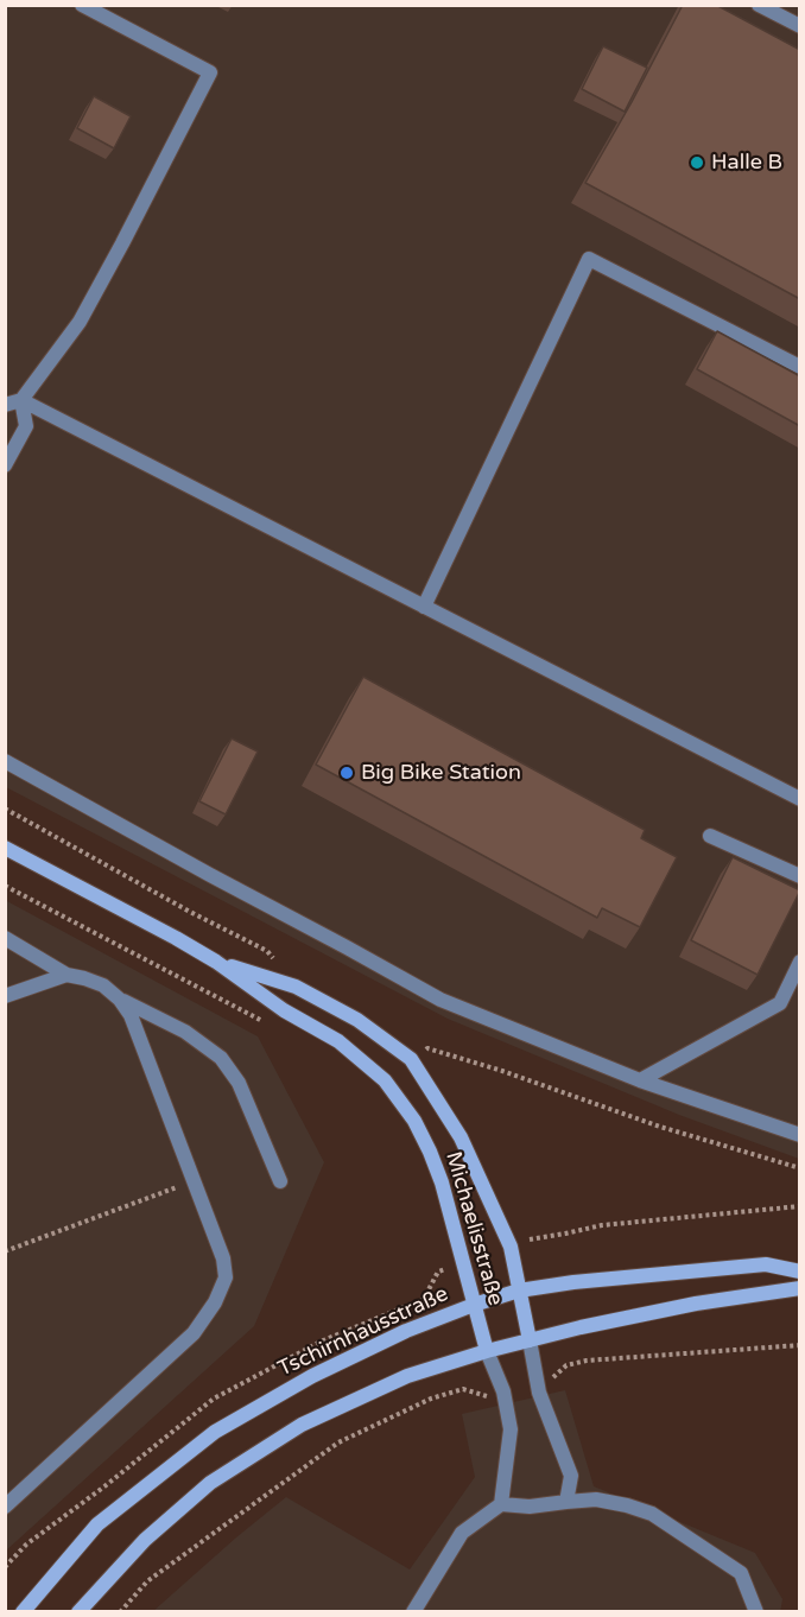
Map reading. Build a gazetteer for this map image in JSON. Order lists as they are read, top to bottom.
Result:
{
  "streets": {
    "main road": ["Michaelisstraße", "Tschirnhausstraße"]
  },
  "crossings": [
    ["Michaelisstraße", "Tschirnhausstraße"]
  ],
  "places": ["Halle B", "Big Bike Station"]
}
